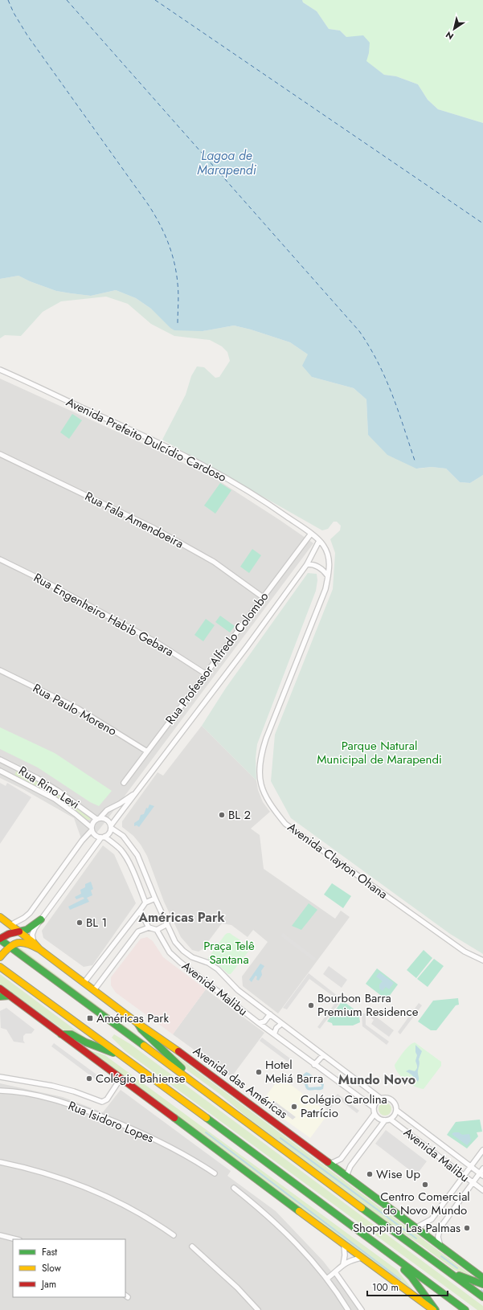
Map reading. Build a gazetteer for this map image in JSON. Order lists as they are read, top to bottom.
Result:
{
  "streets": {
    "main road": ["Avenida das Américas"],
    "street": [
      "Avenida Prefeito Dulcídio Cardoso",
      "Rua Fala Amendoeira",
      "Rua Engenheiro Habib Gebara",
      "Rua Professor Alfredo Colombo",
      "Rua Paulo Moreno",
      "Rua Rino Levi",
      "Avenida Clayton Ohana",
      "Avenida Malibu",
      "Rua Isidoro Lopes"
    ]
  },
  "crossings": [
    ["Avenida Prefeito Dulcídio Cardoso", "Rua Professor Alfredo Colombo"],
    ["Avenida Prefeito Dulcídio Cardoso", "Avenida Clayton Ohana"],
    ["Rua Fala Amendoeira", "Rua Professor Alfredo Colombo"],
    ["Rua Engenheiro Habib Gebara", "Rua Professor Alfredo Colombo"],
    ["Rua Professor Alfredo Colombo", "Rua Paulo Moreno"],
    ["Rua Professor Alfredo Colombo", "Rua Rino Levi"],
    ["Rua Professor Alfredo Colombo", "Avenida Clayton Ohana"],
    ["Rua Professor Alfredo Colombo", "Avenida Malibu"],
    ["Rua Rino Levi", "Avenida Malibu"]
  ],
  "districts": ["Américas Park", "Mundo Novo"],
  "water": ["Lagoa de Marapendi"],
  "parks": ["Parque Natural Municipal de Marapendi", "Praça Telê Santana"],
  "places": {
    "other": [
      "BL 2",
      "BL 1",
      "Bourbon Barra Premium Residence",
      "Hotel Meliá Barra",
      "Colégio Bahiense",
      "Colégio Carolina Patrício",
      "Wise Up",
      "Centro Comercial do Novo Mundo",
      "Shopping Las Palmas"
    ],
    "transit": ["Américas Park"]
  },
  "legend": ["Fast", "Slow", "Jam"],
  "scale_bar": "100 m",
  "north": "bottom left"
}
